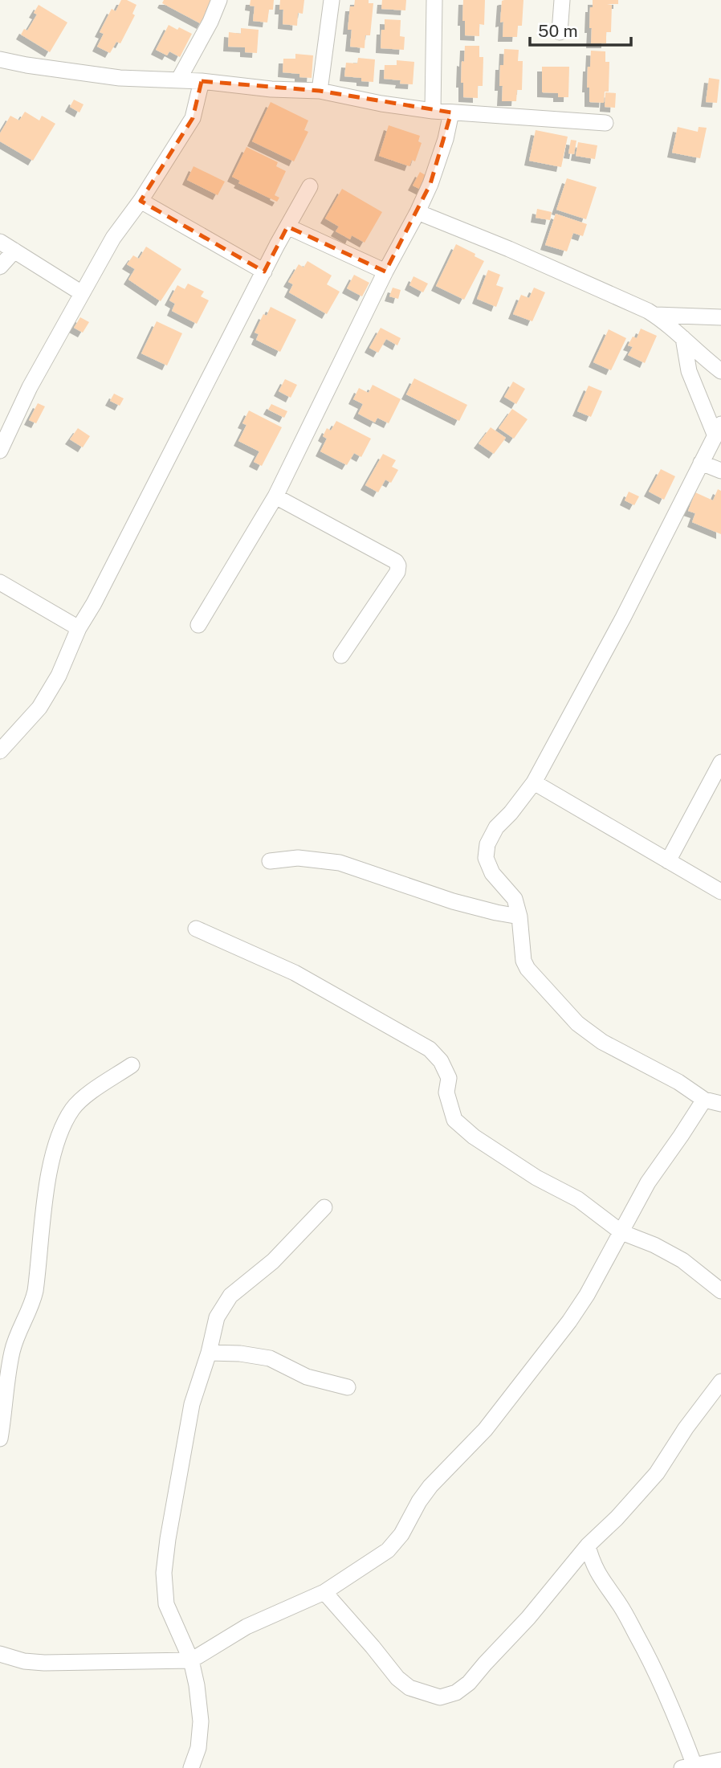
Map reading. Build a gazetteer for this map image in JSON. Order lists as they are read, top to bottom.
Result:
{
  "scale_bar": "50 m"
}
